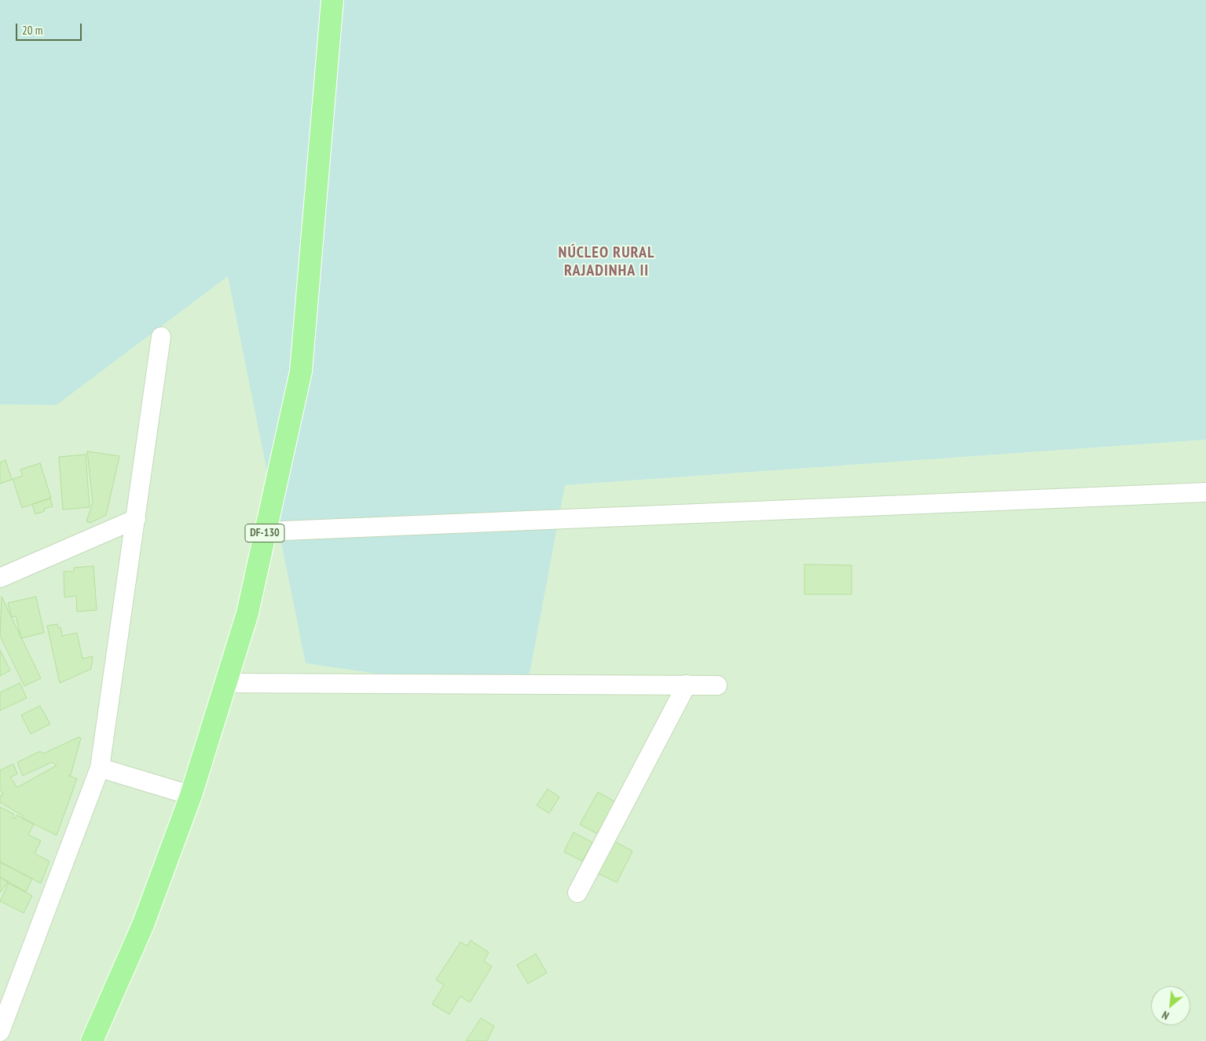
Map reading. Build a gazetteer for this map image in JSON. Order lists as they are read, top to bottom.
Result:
{
  "streets": {
    "main road": ["DF-130"]
  },
  "districts": ["NÚCLEO RURAL RAJADINHA II"],
  "scale_bar": "20 m",
  "north": "bottom left"
}
